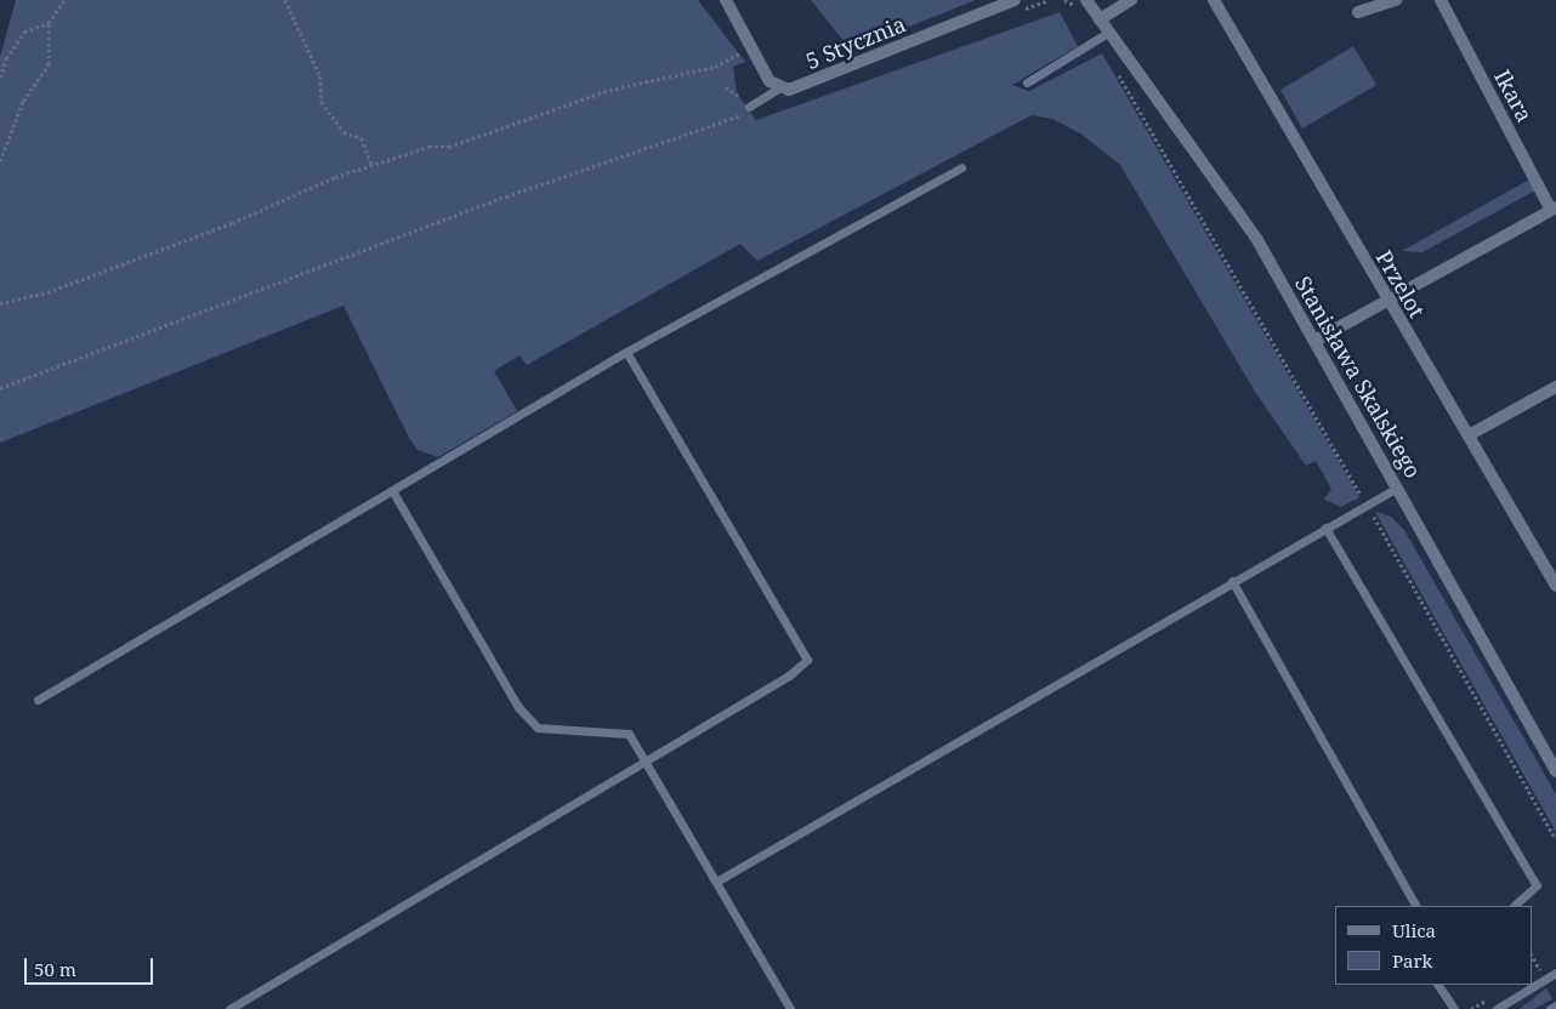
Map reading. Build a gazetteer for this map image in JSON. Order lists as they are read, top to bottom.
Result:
{
  "streets": {
    "street": [
      "5 Stycznia",
      "Ikara",
      "Przelot",
      "Stanisława Skalskiego"
    ]
  },
  "legend": ["Ulica", "Park"],
  "scale_bar": "50 m"
}
